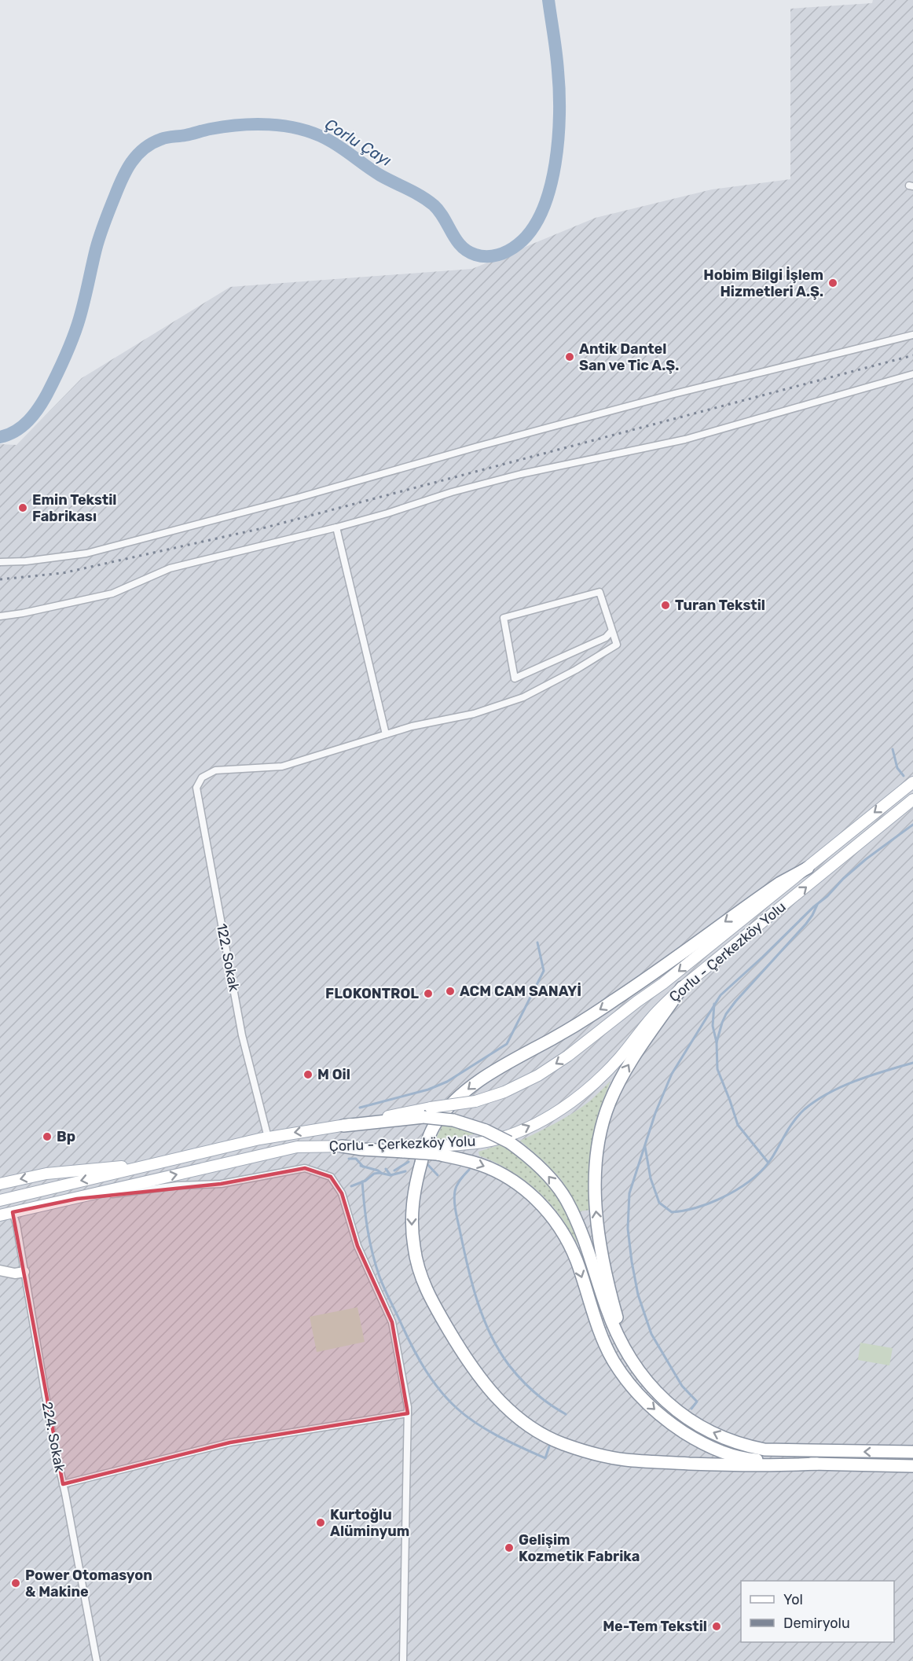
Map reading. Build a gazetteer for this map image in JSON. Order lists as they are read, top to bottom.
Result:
{
  "streets": {
    "main road": ["Çorlu - Çerkezköy Yolu"],
    "street": ["122. Sokak", "224. Sokak"]
  },
  "crossings": [
    ["Çorlu - Çerkezköy Yolu", "122. Sokak"],
    ["Çorlu - Çerkezköy Yolu", "224. Sokak"]
  ],
  "water": ["Çorlu Çayı"],
  "places": [
    "Hobim Bilgi İşlem Hizmetleri A.Ş.",
    "Antik Dantel San ve Tic A.Ş.",
    "Emin Tekstil Fabrikası",
    "Turan Tekstil",
    "ACM CAM SANAYİ",
    "FLOKONTROL",
    "M Oil",
    "Bp",
    "Kurtoğlu Alüminyum",
    "Gelişim Kozmetik Fabrika",
    "Power Otomasyon & Makine",
    "Me-Tem Tekstil"
  ],
  "legend": ["Yol", "Demiryolu"]
}
